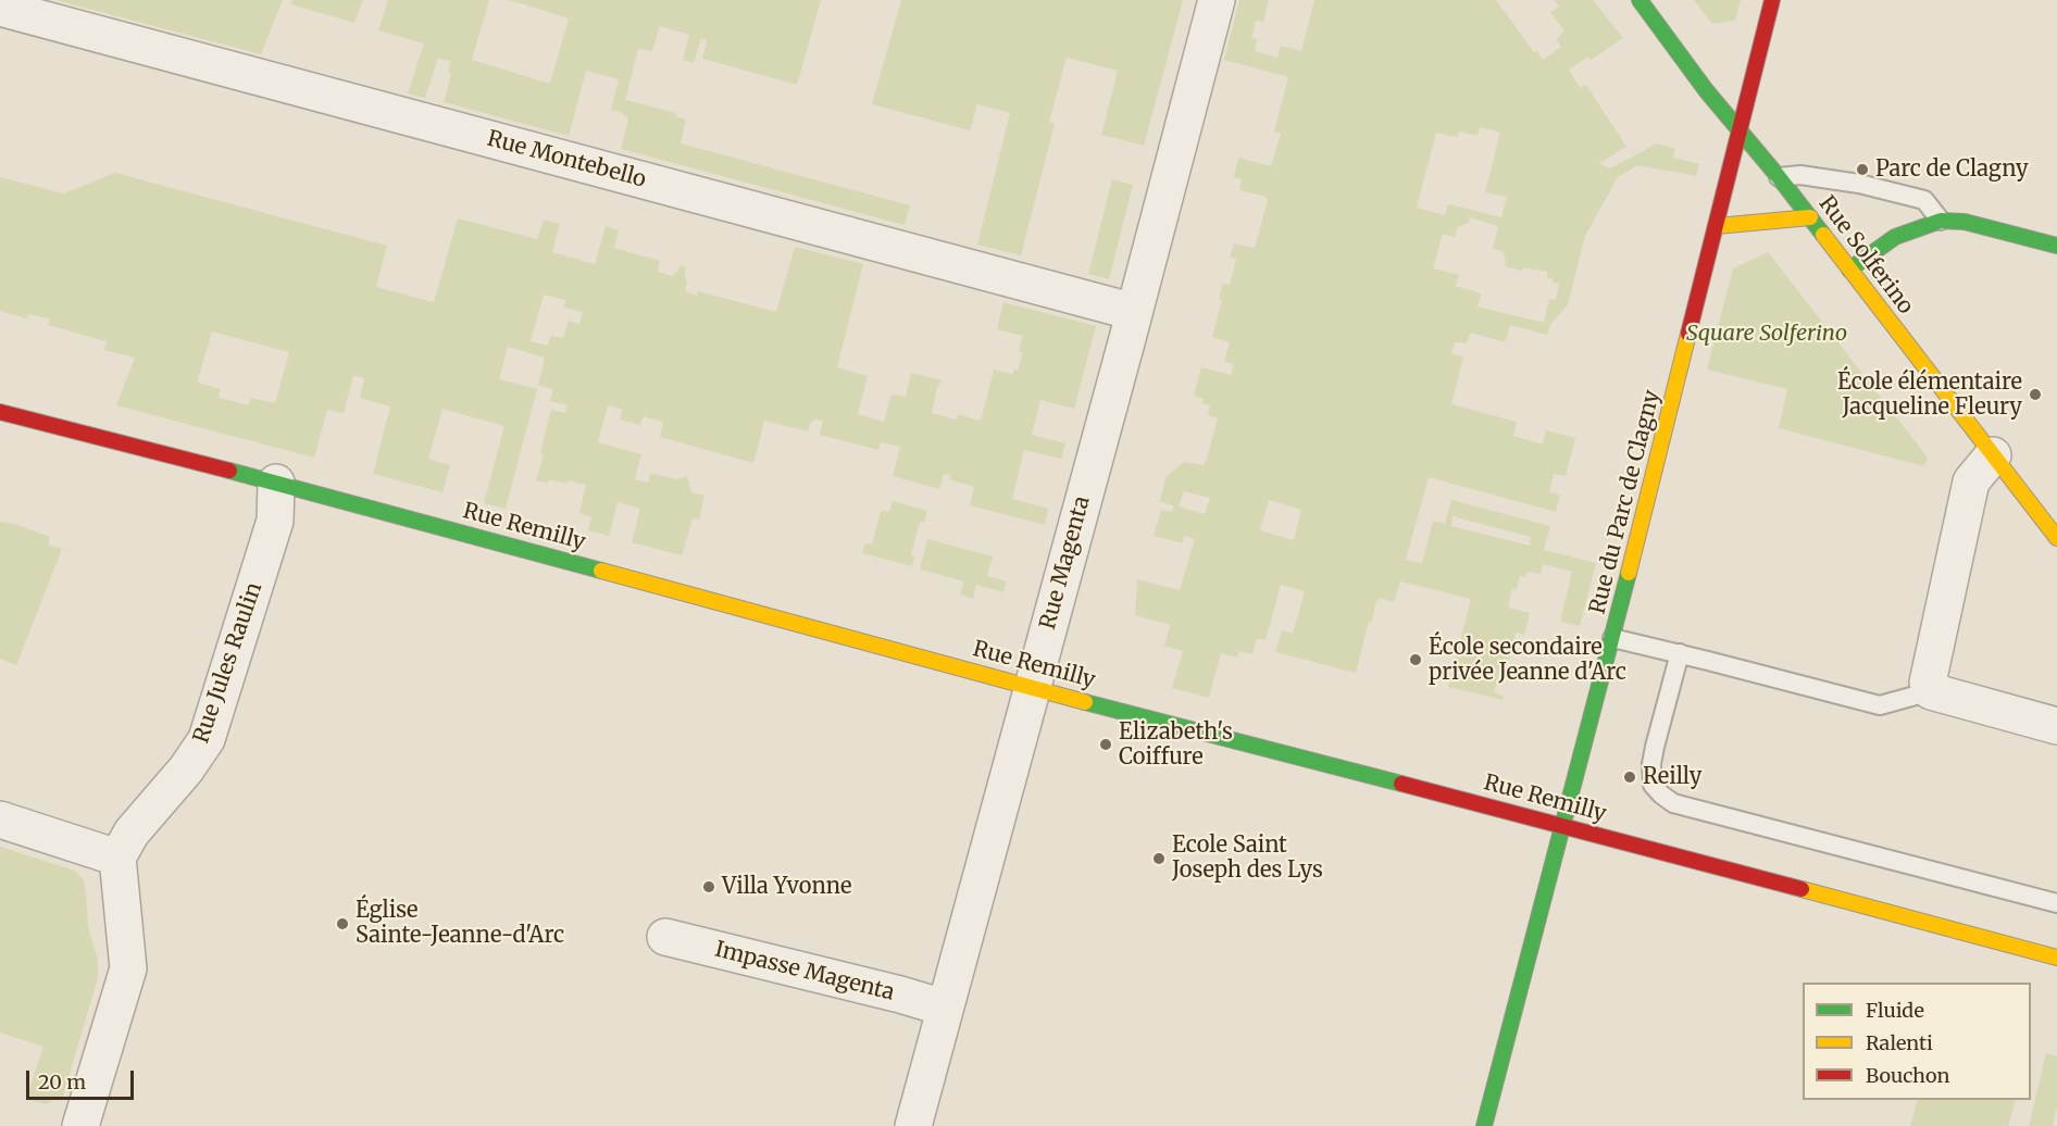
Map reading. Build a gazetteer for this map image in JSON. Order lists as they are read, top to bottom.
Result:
{
  "streets": {
    "street": [
      "Rue Montebello",
      "Rue Solferino",
      "Rue du Parc de Clagny",
      "Rue Remilly",
      "Rue Magenta",
      "Rue Jules Raulin",
      "Impasse Magenta"
    ]
  },
  "crossings": [
    ["Rue Montebello", "Rue Magenta"],
    ["Rue Solferino", "Rue du Parc de Clagny"],
    ["Rue du Parc de Clagny", "Rue Remilly"],
    ["Rue Remilly", "Rue Magenta"],
    ["Rue Remilly", "Rue Jules Raulin"],
    ["Rue Magenta", "Impasse Magenta"]
  ],
  "parks": ["Square Solferino"],
  "places": [
    "Parc de Clagny",
    "École élémentaire Jacqueline Fleury",
    "École secondaire privée Jeanne d'Arc",
    "Elizabeth's Coiffure",
    "Reilly",
    "Ecole Saint Joseph des Lys",
    "Villa Yvonne",
    "Église Sainte-Jeanne-d'Arc"
  ],
  "legend": ["Fluide", "Ralenti", "Bouchon"],
  "scale_bar": "20 m"
}
